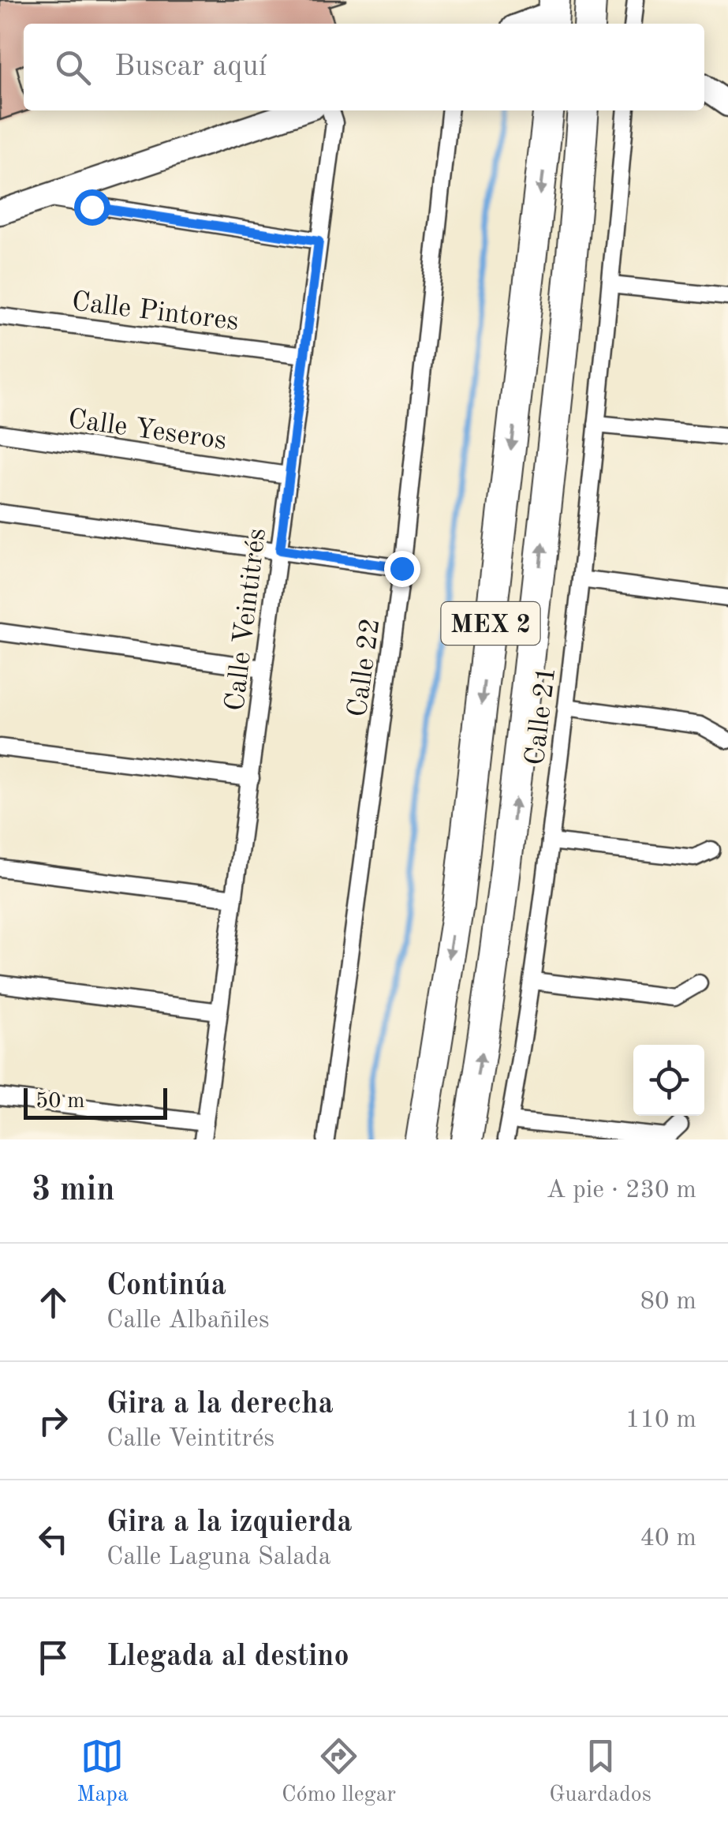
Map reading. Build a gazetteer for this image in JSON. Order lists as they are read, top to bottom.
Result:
{
  "streets": {
    "highway": ["MEX 2"],
    "street": [
      "Calle Pintores",
      "Calle Yeseros",
      "Calle Veintitrés",
      "Calle 22",
      "Calle 21"
    ]
  },
  "crossings": [
    ["Calle Pintores", "Calle Veintitrés"],
    ["Calle Yeseros", "Calle Veintitrés"]
  ],
  "scale_bar": "50 m",
  "page": {
    "search": "Buscar aquí",
    "scale": "50 m",
    "heading": ["3 min", "A pie · 230 m"],
    "list": [
      ["Continúa", "Calle Albañiles", "80 m"],
      ["Gira a la derecha", "Calle Veintitrés", "110 m"],
      ["Gira a la izquierda", "Calle Laguna Salada", "40 m"],
      "Llegada al destino"
    ],
    "nav": ["Mapa", "Cómo llegar", "Guardados"]
  }
}
